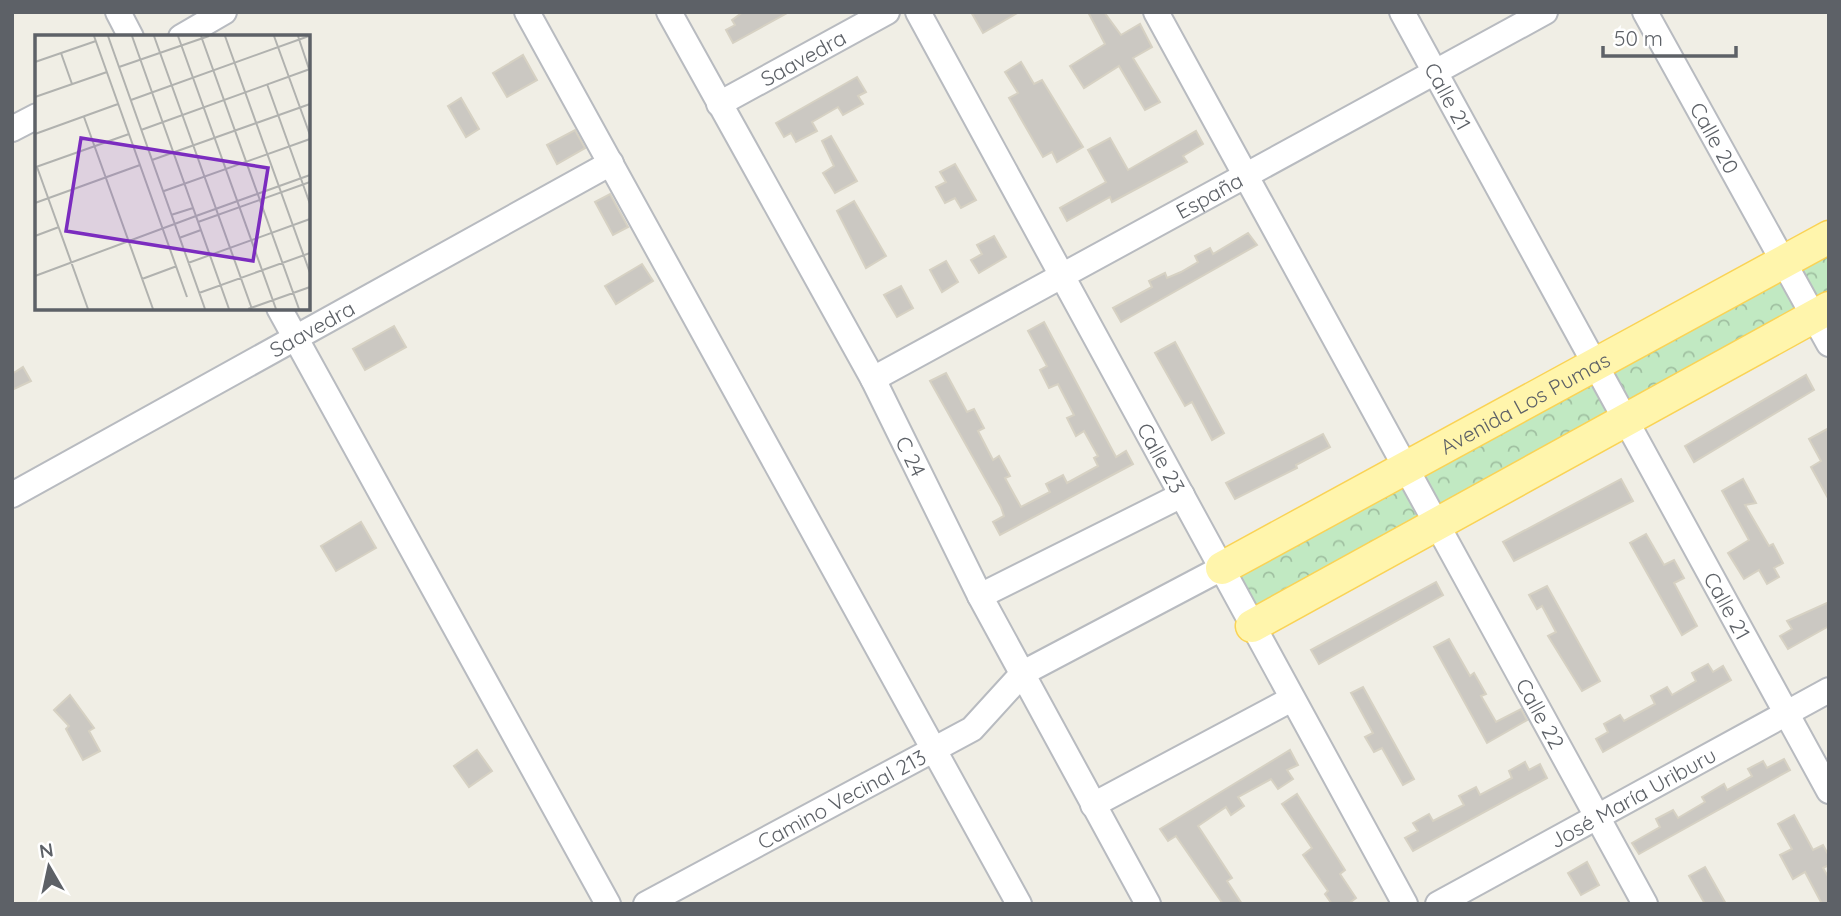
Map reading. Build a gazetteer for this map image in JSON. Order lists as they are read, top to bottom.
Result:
{
  "streets": {
    "main road": ["Avenida Los Pumas"],
    "street": [
      "Saavedra",
      "Calle 21",
      "Calle 20",
      "España",
      "C 24",
      "Calle 23",
      "Calle 22",
      "José María Uriburu",
      "Camino Vecinal 213"
    ]
  },
  "crossings": [
    ["Saavedra", "C 24"],
    ["Calle 21", "España"],
    ["Calle 21", "Avenida Los Pumas"],
    ["Calle 21", "José María Uriburu"],
    ["Calle 20", "Avenida Los Pumas"],
    ["España", "C 24"],
    ["España", "Calle 23"],
    ["España", "Calle 22"],
    ["Avenida Los Pumas", "Calle 23"],
    ["Avenida Los Pumas", "Calle 22"],
    ["Avenida Los Pumas", "Camino Vecinal 213"],
    ["C 24", "Camino Vecinal 213"],
    ["Calle 23", "Camino Vecinal 213"],
    ["Calle 22", "José María Uriburu"]
  ],
  "scale_bar": "50 m",
  "north": "top"
}
